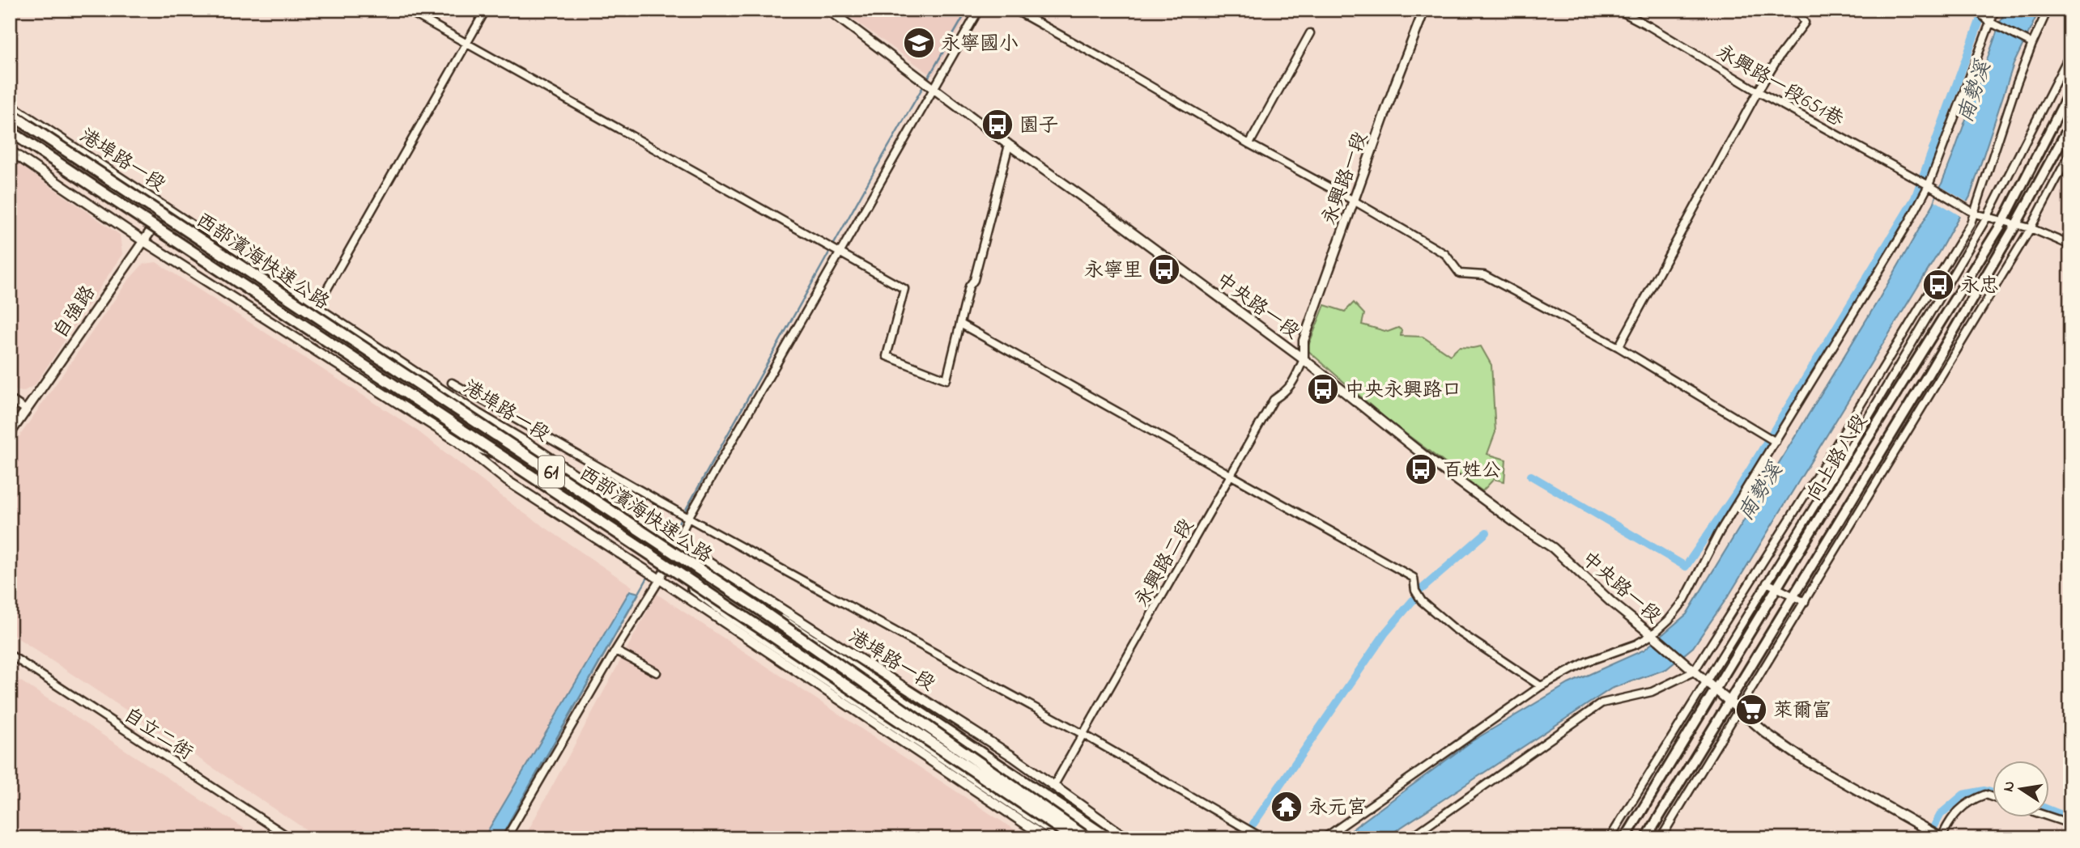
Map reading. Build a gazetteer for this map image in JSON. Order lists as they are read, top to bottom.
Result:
{
  "streets": {
    "highway": ["西部濱海快速公路", "61"],
    "main road": ["向上路八段"],
    "street": [
      "永興路一段651巷",
      "港埠路一段",
      "永興路一段",
      "中央路一段",
      "自強路",
      "永興路二段",
      "自立二街"
    ]
  },
  "crossings": [
    ["港埠路一段", "西部濱海快速公路"],
    ["港埠路一段", "自強路"],
    ["港埠路一段", "永興路二段"],
    ["永興路一段", "中央路一段"],
    ["永興路一段", "永興路二段"],
    ["中央路一段", "永興路二段"]
  ],
  "water": ["南勢溪"],
  "places": {
    "school or university": ["永寧國小"],
    "bus stop": [
      "園子",
      "永寧里",
      "永忠",
      "中央永興路口",
      "百姓公"
    ],
    "supermarket": ["萊爾富"],
    "temple": ["永元宮"]
  },
  "north": "left"
}
